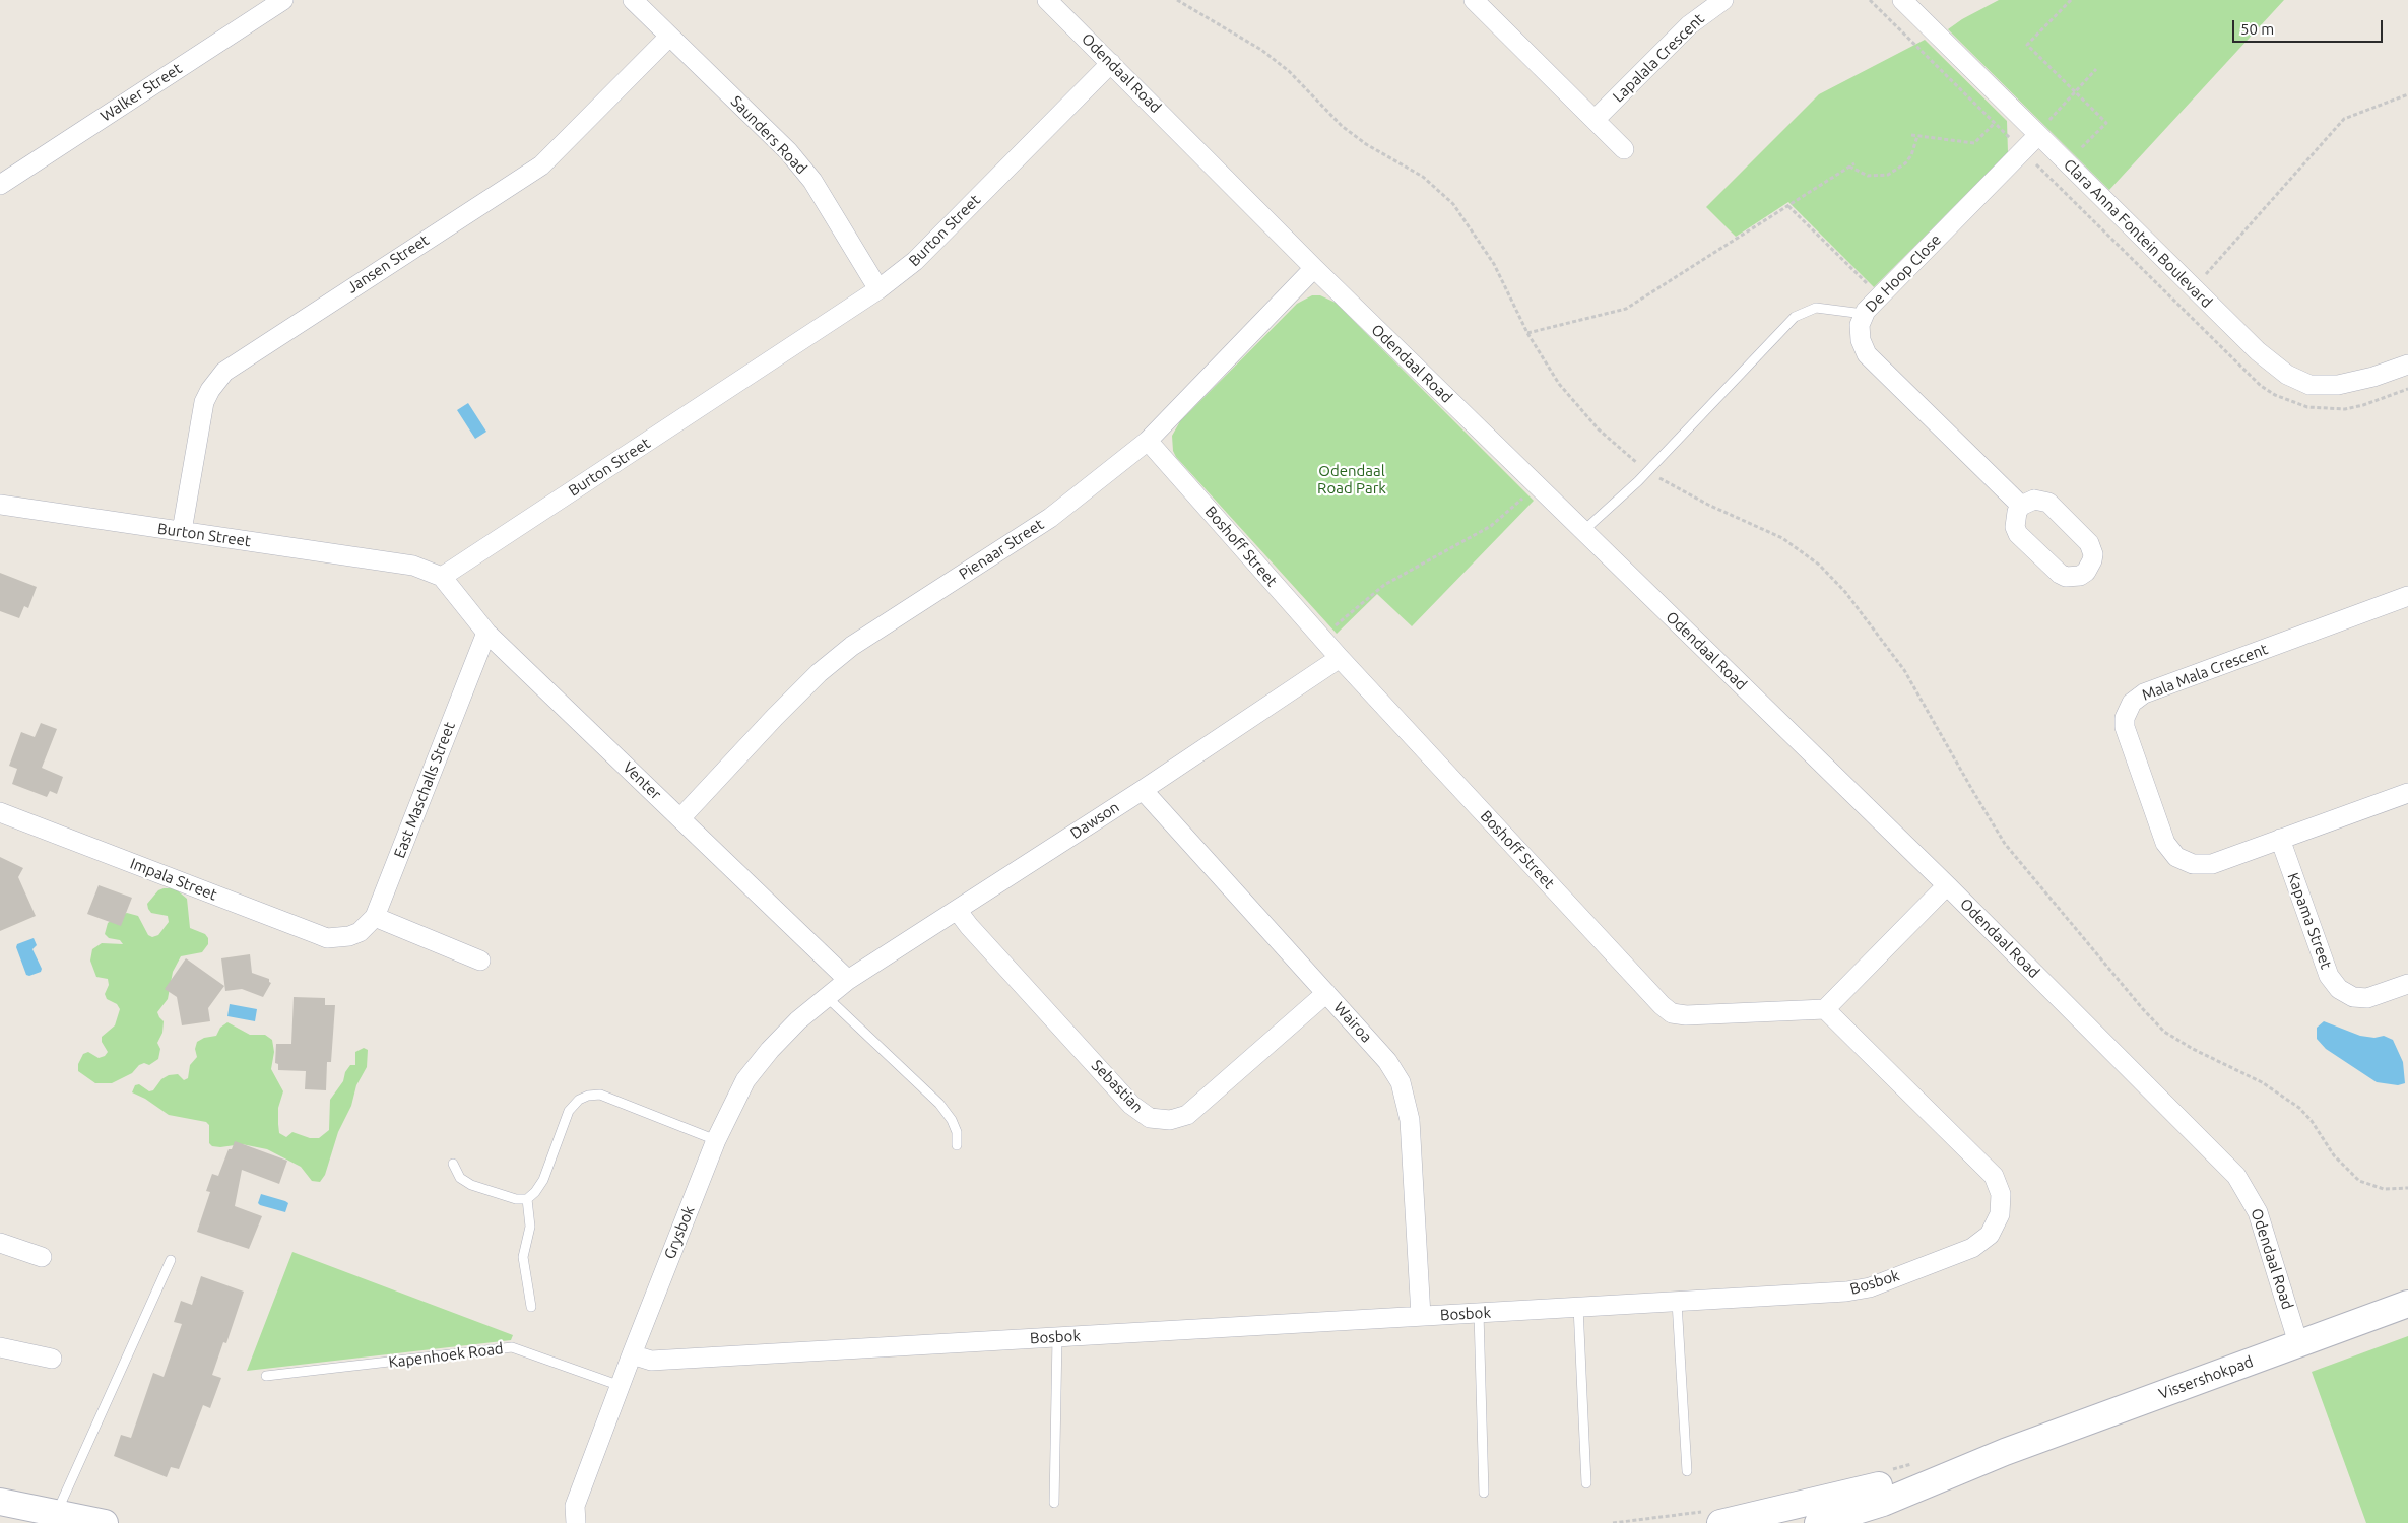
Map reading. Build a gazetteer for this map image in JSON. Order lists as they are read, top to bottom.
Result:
{
  "streets": {
    "main road": ["Vissershokpad"],
    "street": [
      "Lapalala Crescent",
      "Odendaal Road",
      "Walker Street",
      "Saunders Road",
      "Burton Street",
      "Clara Anna Fontein Boulevard",
      "Jansen Street",
      "De Hoop Close",
      "Boshoff Street",
      "Pienaar Street",
      "Mala Mala Crescent",
      "Venter",
      "East Maschalls Street",
      "Dawson",
      "Impala Street",
      "Kapama Street",
      "Wairoa",
      "Sebastian",
      "Grysbok",
      "Bosbok"
    ],
    "lane": ["Kapenhoek Road"]
  },
  "crossings": [
    ["Odendaal Road", "Burton Street"],
    ["Odendaal Road", "Pienaar Street"],
    ["Odendaal Road", "Vissershokpad"],
    ["Saunders Road", "Burton Street"],
    ["Saunders Road", "Jansen Street"],
    ["Burton Street", "Jansen Street"],
    ["Burton Street", "Venter"],
    ["Clara Anna Fontein Boulevard", "De Hoop Close"],
    ["Boshoff Street", "Pienaar Street"],
    ["Boshoff Street", "Dawson"],
    ["Boshoff Street", "Bosbok"],
    ["Pienaar Street", "Venter"],
    ["Mala Mala Crescent", "Kapama Street"],
    ["Venter", "East Maschalls Street"],
    ["Venter", "Dawson"],
    ["Venter", "Grysbok"],
    ["East Maschalls Street", "Impala Street"],
    ["Dawson", "Wairoa"],
    ["Dawson", "Sebastian"],
    ["Dawson", "Grysbok"],
    ["Wairoa", "Sebastian"],
    ["Wairoa", "Bosbok"],
    ["Grysbok", "Bosbok"],
    ["Grysbok", "Kapenhoek Road"]
  ],
  "parks": ["Odendaal Road Park"],
  "scale_bar": "50 m"
}
